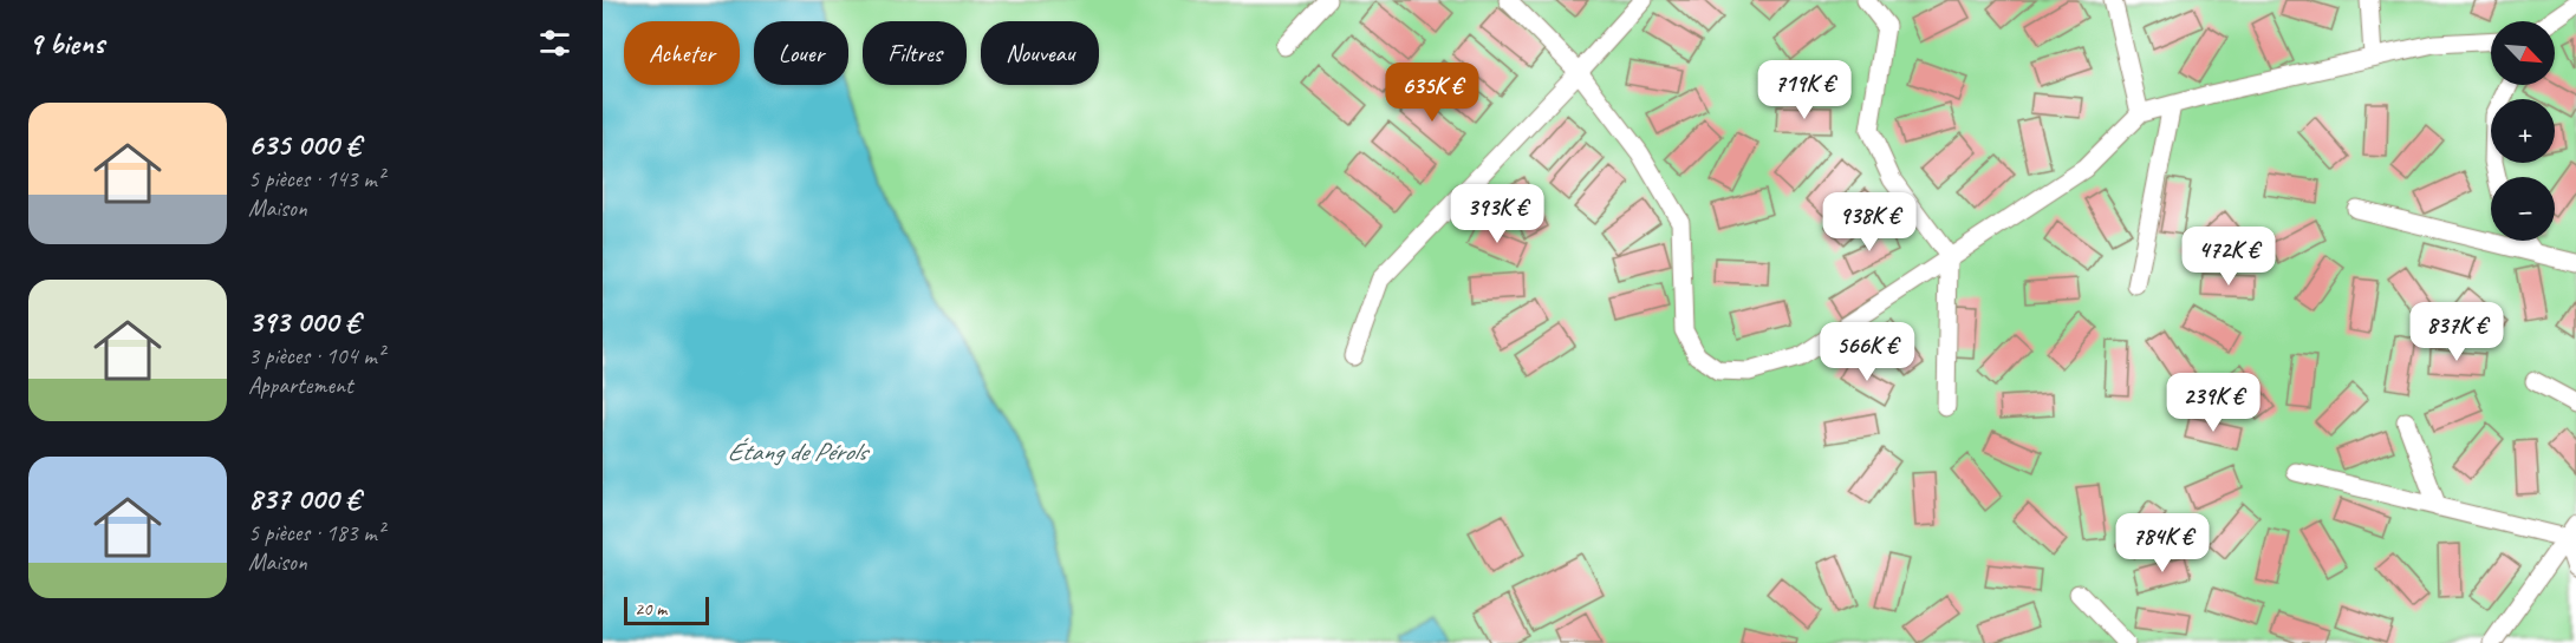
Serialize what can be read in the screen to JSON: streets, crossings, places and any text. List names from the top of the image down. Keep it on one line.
{"water":["Étang de Pérols"],"scale_bar":"20 m","north":"bottom right","page":{"heading":"9 biens","map_buttons":["+","−"],"chip":["Acheter","Louer","Filtres","Nouveau"],"price":["719K €","635K €","393K €","938K €","472K €","837K €","566K €","239K €","784K €"],"list":[{"name":"635 000 €","note":"5 pièces · 143 m² · Maison"},{"name":"393 000 €","note":"3 pièces · 104 m² · Appartement"},{"name":"837 000 €","note":"5 pièces · 183 m² · Maison"}],"scale":"20 m"}}
